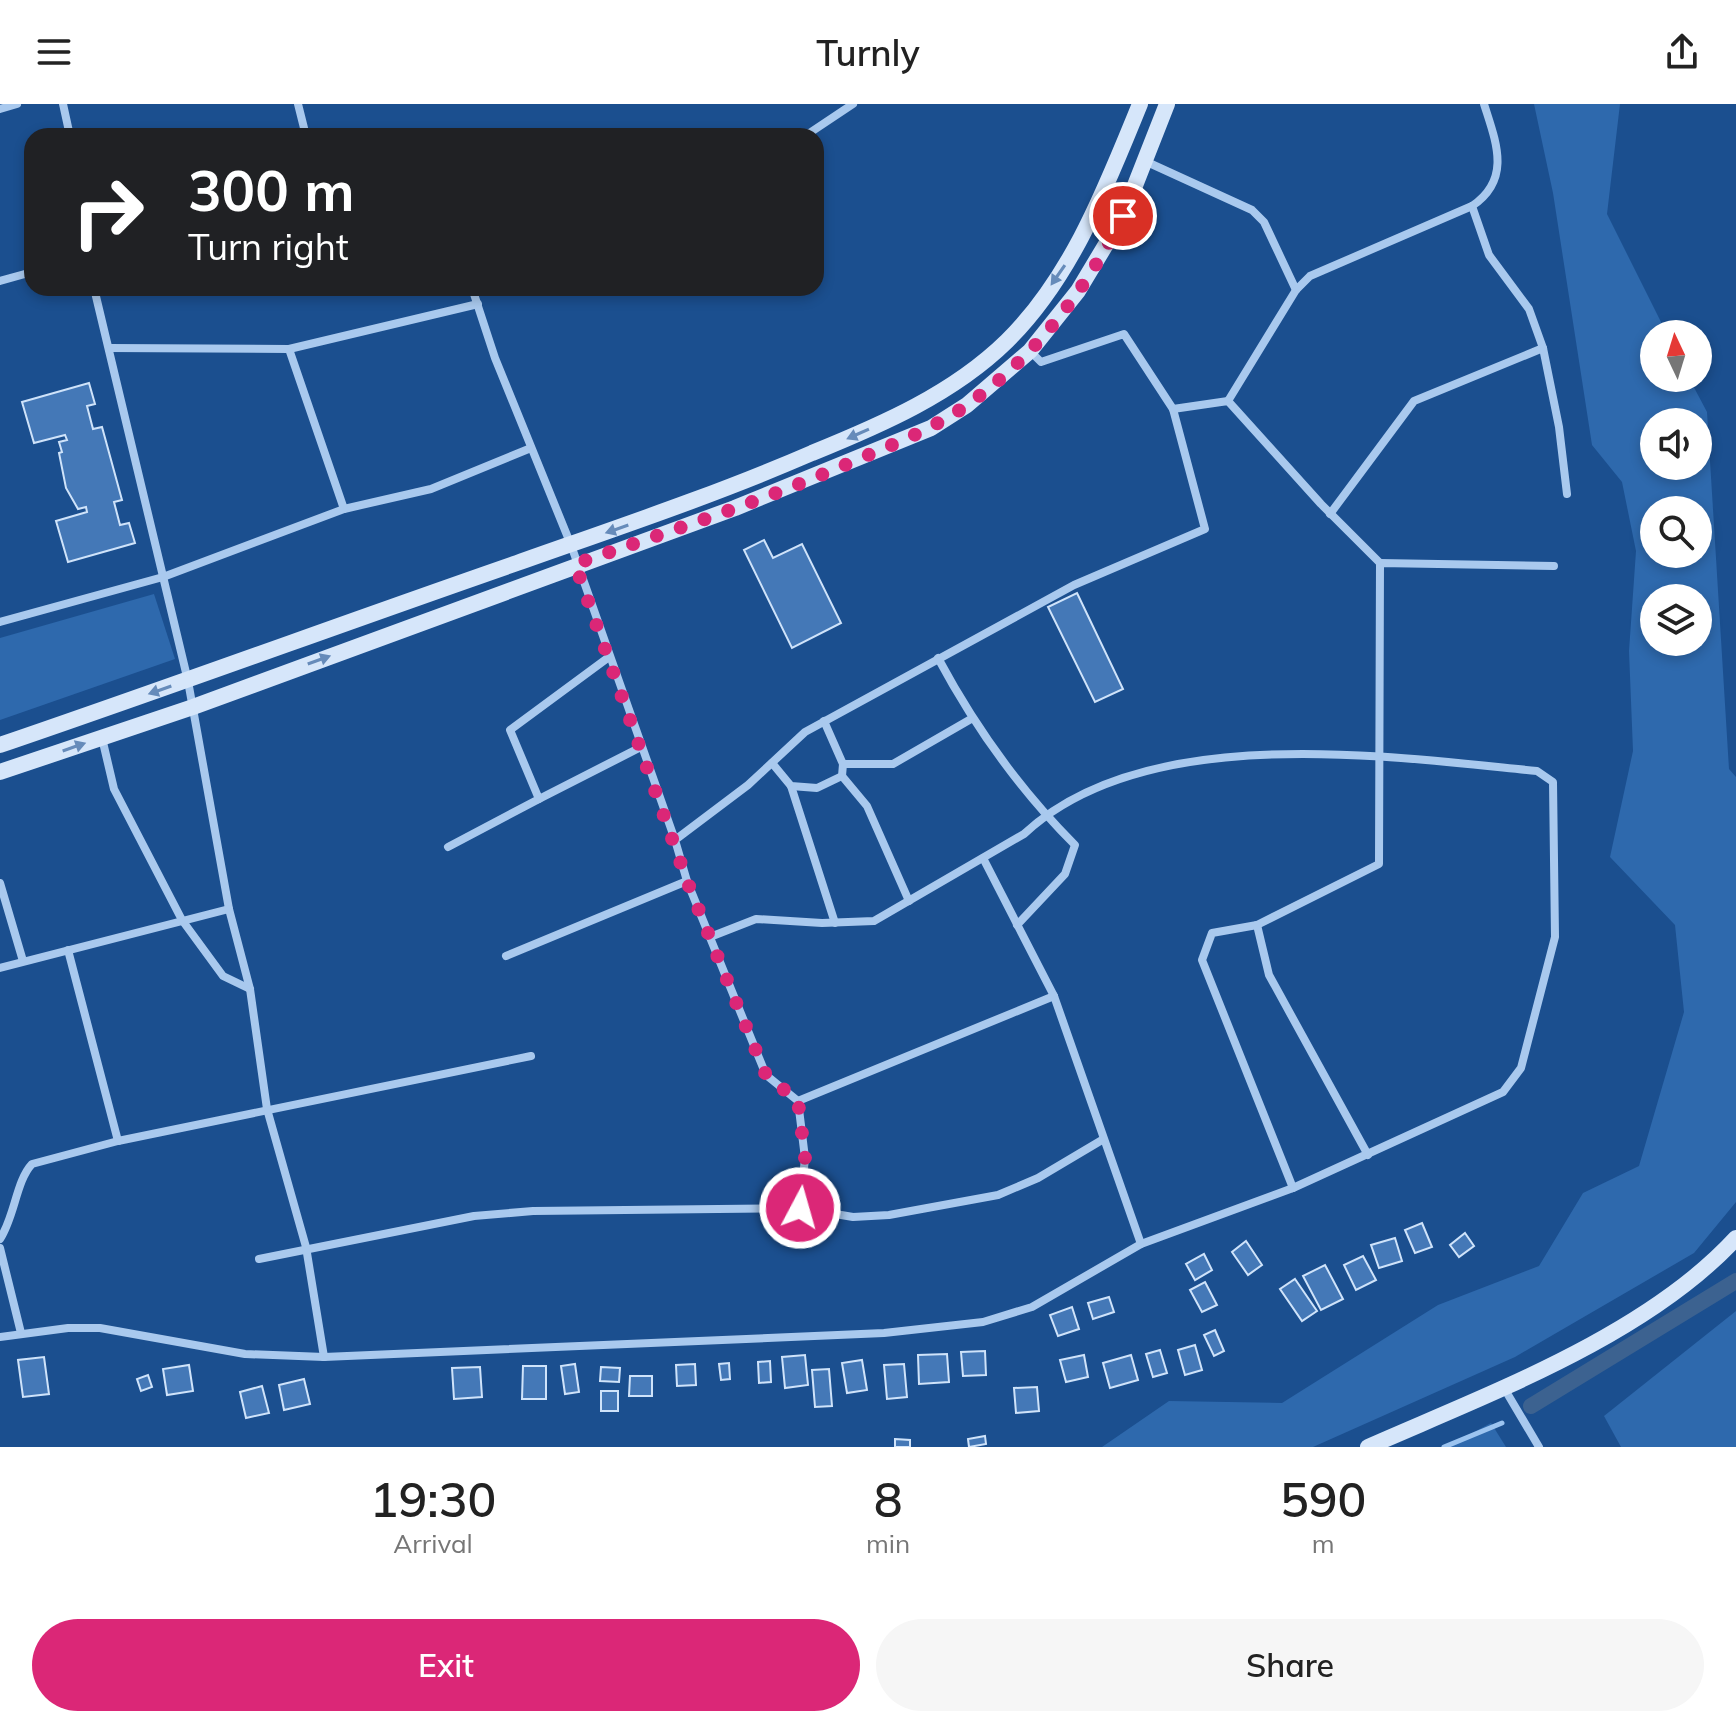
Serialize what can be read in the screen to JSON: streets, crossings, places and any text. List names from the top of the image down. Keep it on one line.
{"north":"top","page":{"header":"Turnly","turn":["300 m","Turn right"],"eta":["19:30","Arrival","8","min","590","m"],"buttons":["Exit","Share"]}}
